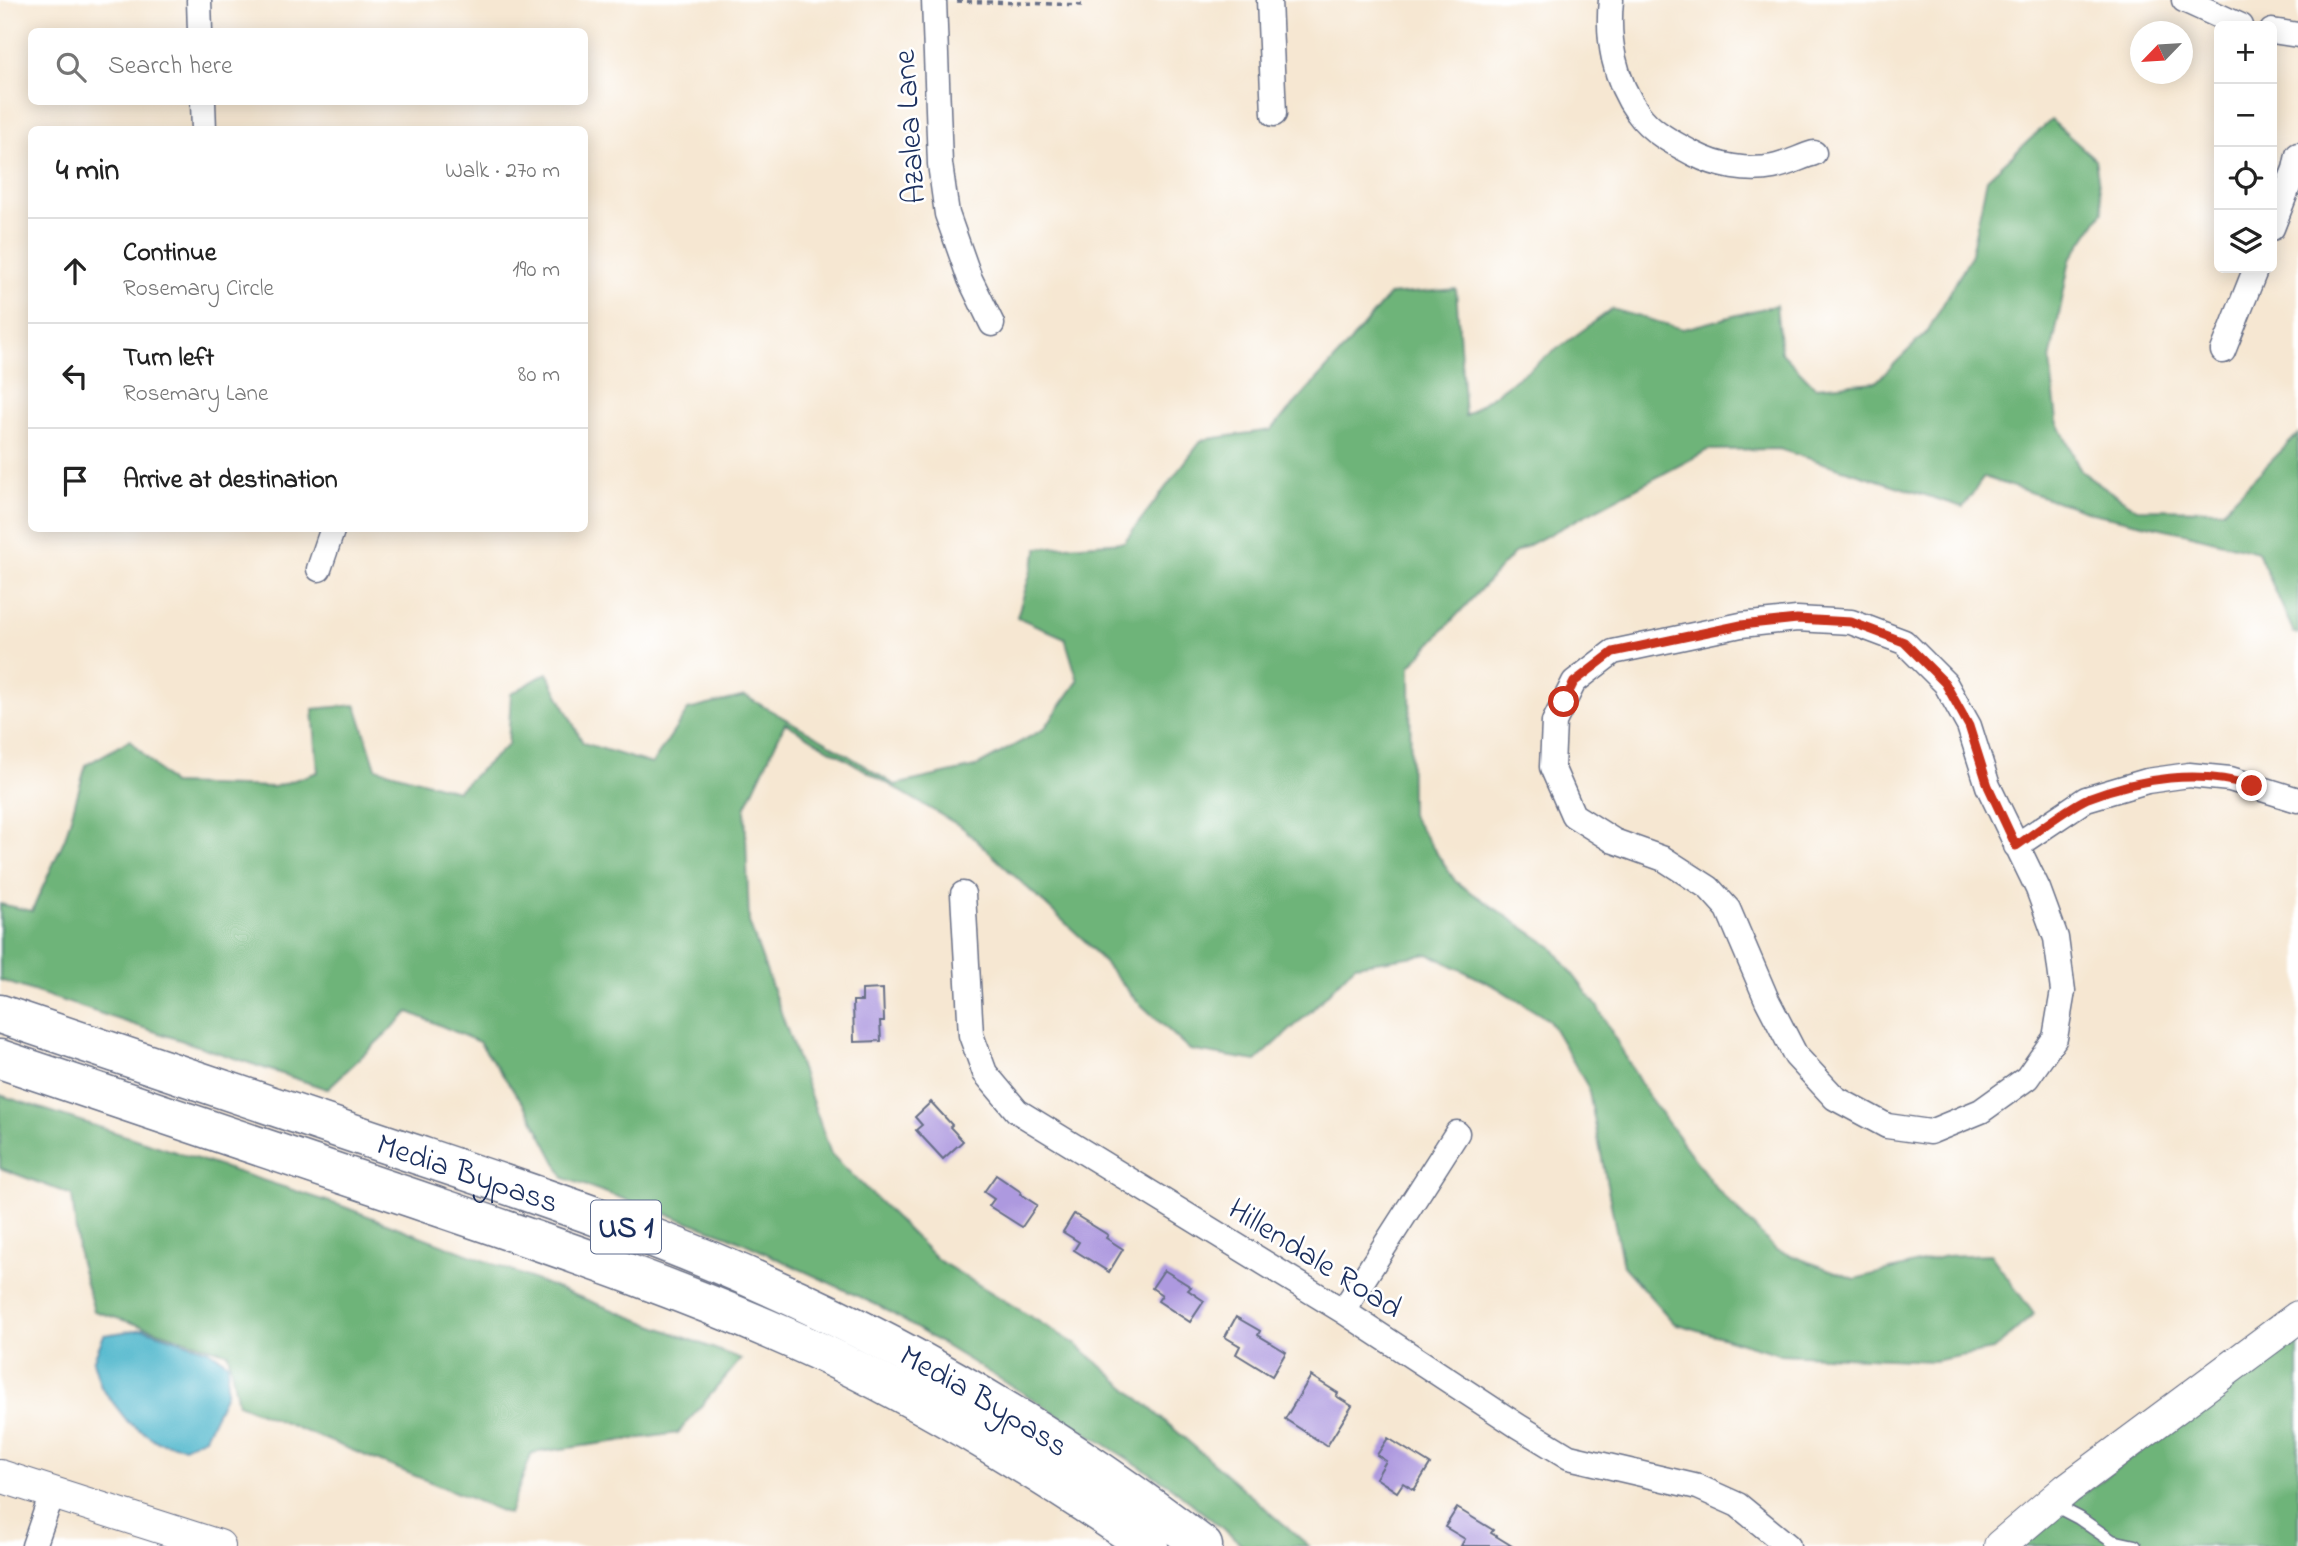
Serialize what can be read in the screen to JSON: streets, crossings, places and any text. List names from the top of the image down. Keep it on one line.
{"streets":{"highway":["Media Bypass","US 1"],"street":["Azalea Lane","Hillendale Road"]},"north":"bottom left","page":{"map_buttons":["+","−"],"search":"Search here","heading":["4 min","Walk · 270 m"],"list":[["Continue","Rosemary Circle","190 m"],["Turn left","Rosemary Lane","80 m"],"Arrive at destination"]}}
